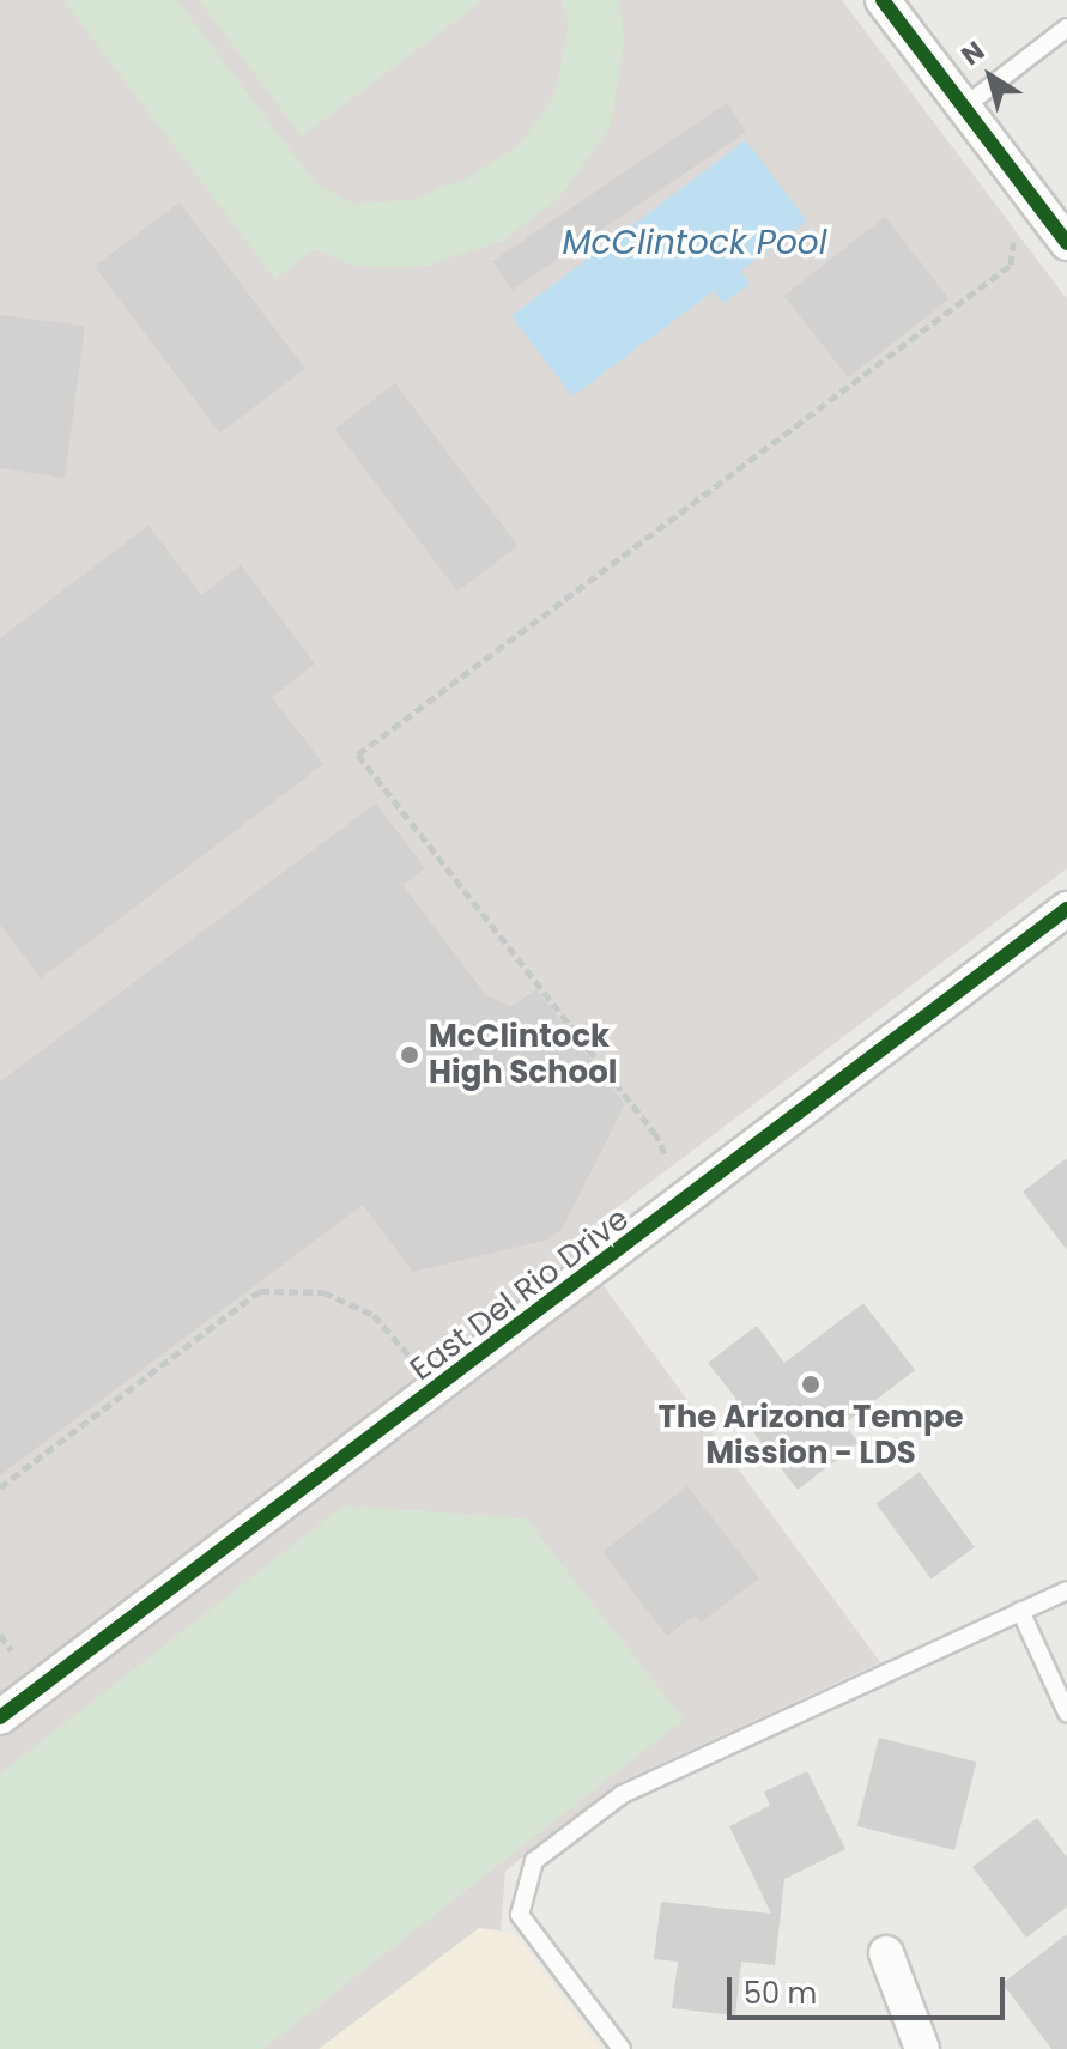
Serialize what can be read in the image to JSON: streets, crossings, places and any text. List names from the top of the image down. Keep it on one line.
{"streets":{"street":["East Del Rio Drive"]},"water":["McClintock Pool"],"places":["McClintock High School","The Arizona Tempe Mission - LDS"],"scale_bar":"50 m","north":"top left"}
